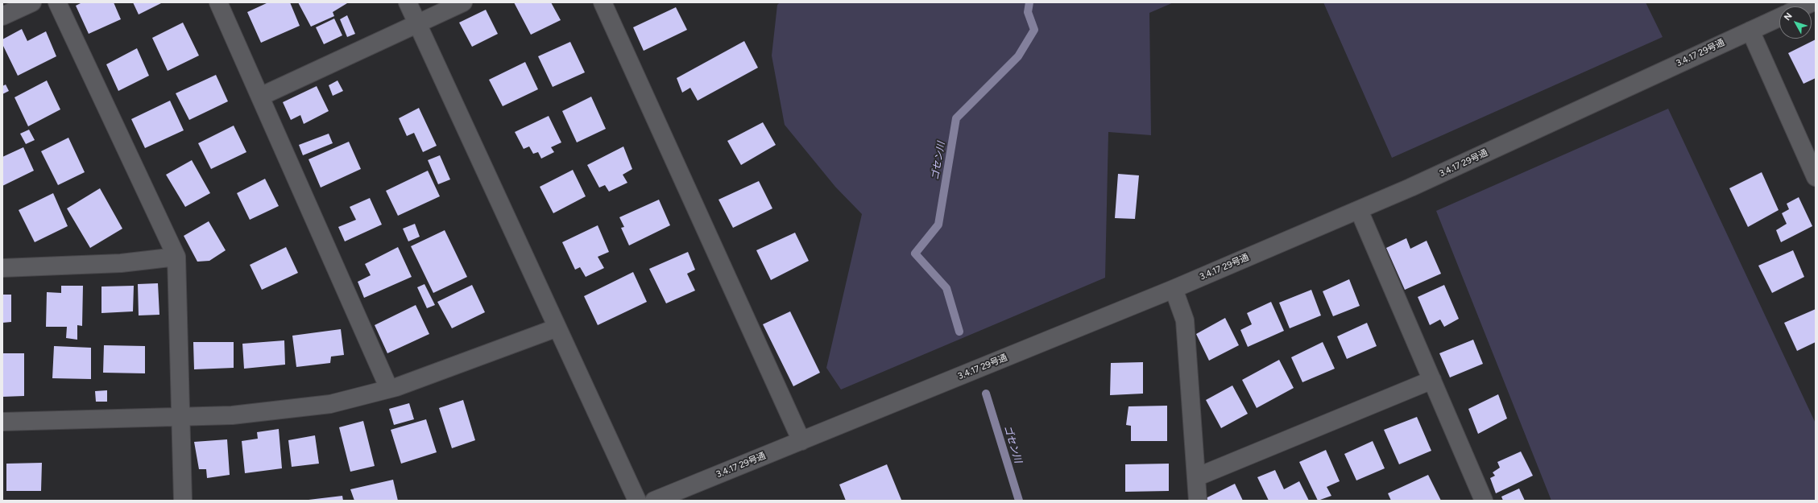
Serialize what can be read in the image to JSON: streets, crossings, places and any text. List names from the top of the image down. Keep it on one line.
{"streets":{"street":["3.4.17 29号通"]},"water":["ゴセン川"],"north":"top left"}
